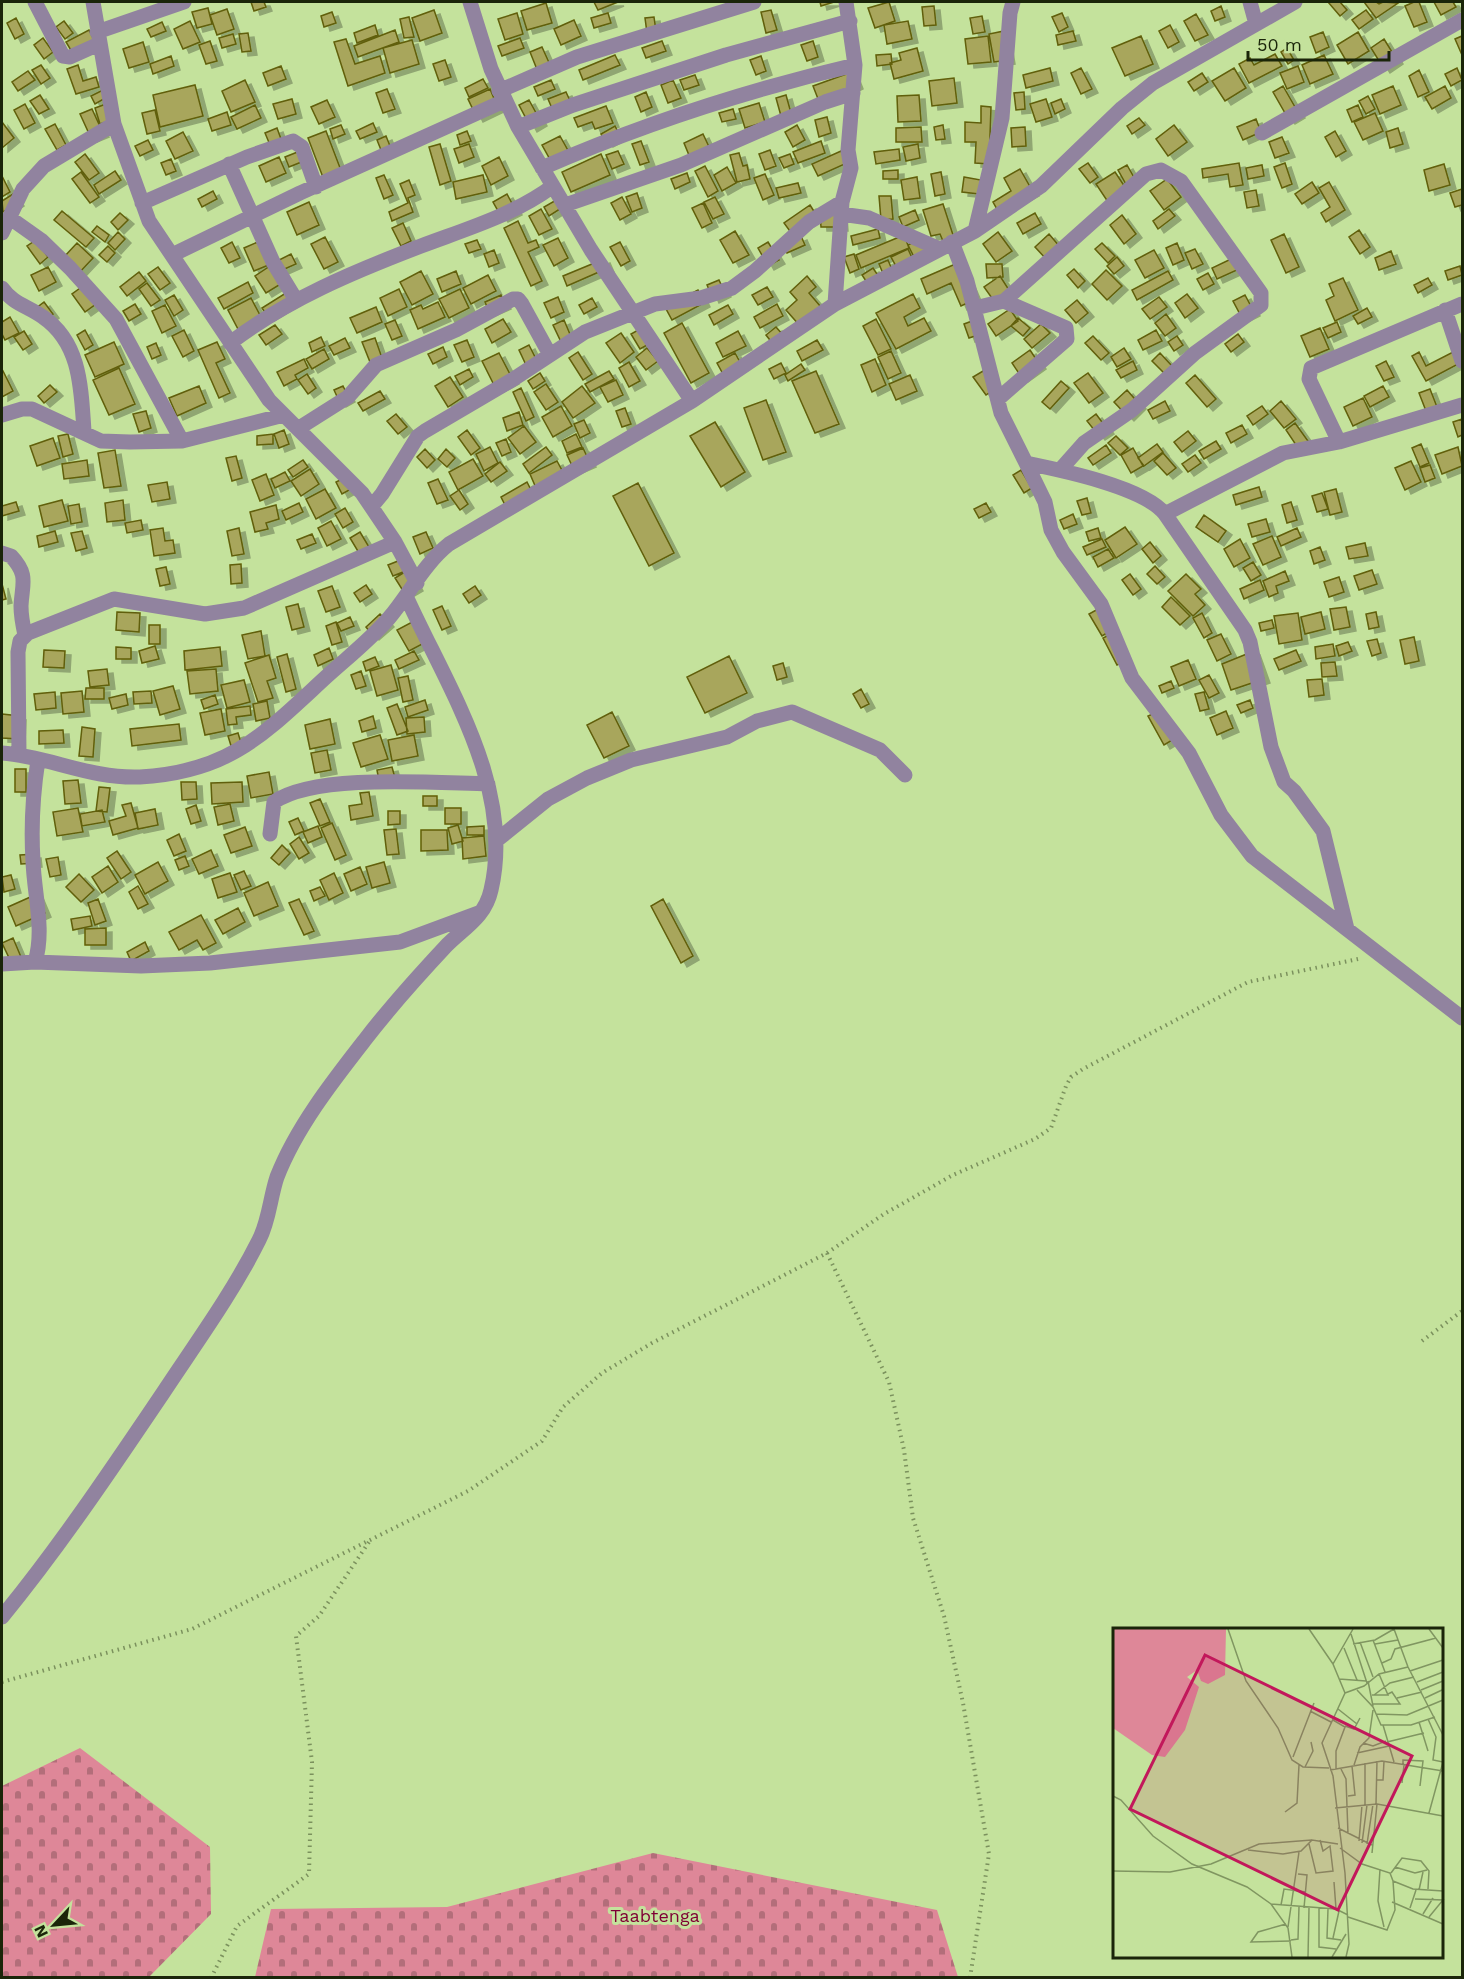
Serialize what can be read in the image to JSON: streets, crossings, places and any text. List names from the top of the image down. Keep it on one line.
{"parks":["Taabtenga"],"scale_bar":"50 m","north":"bottom left"}
